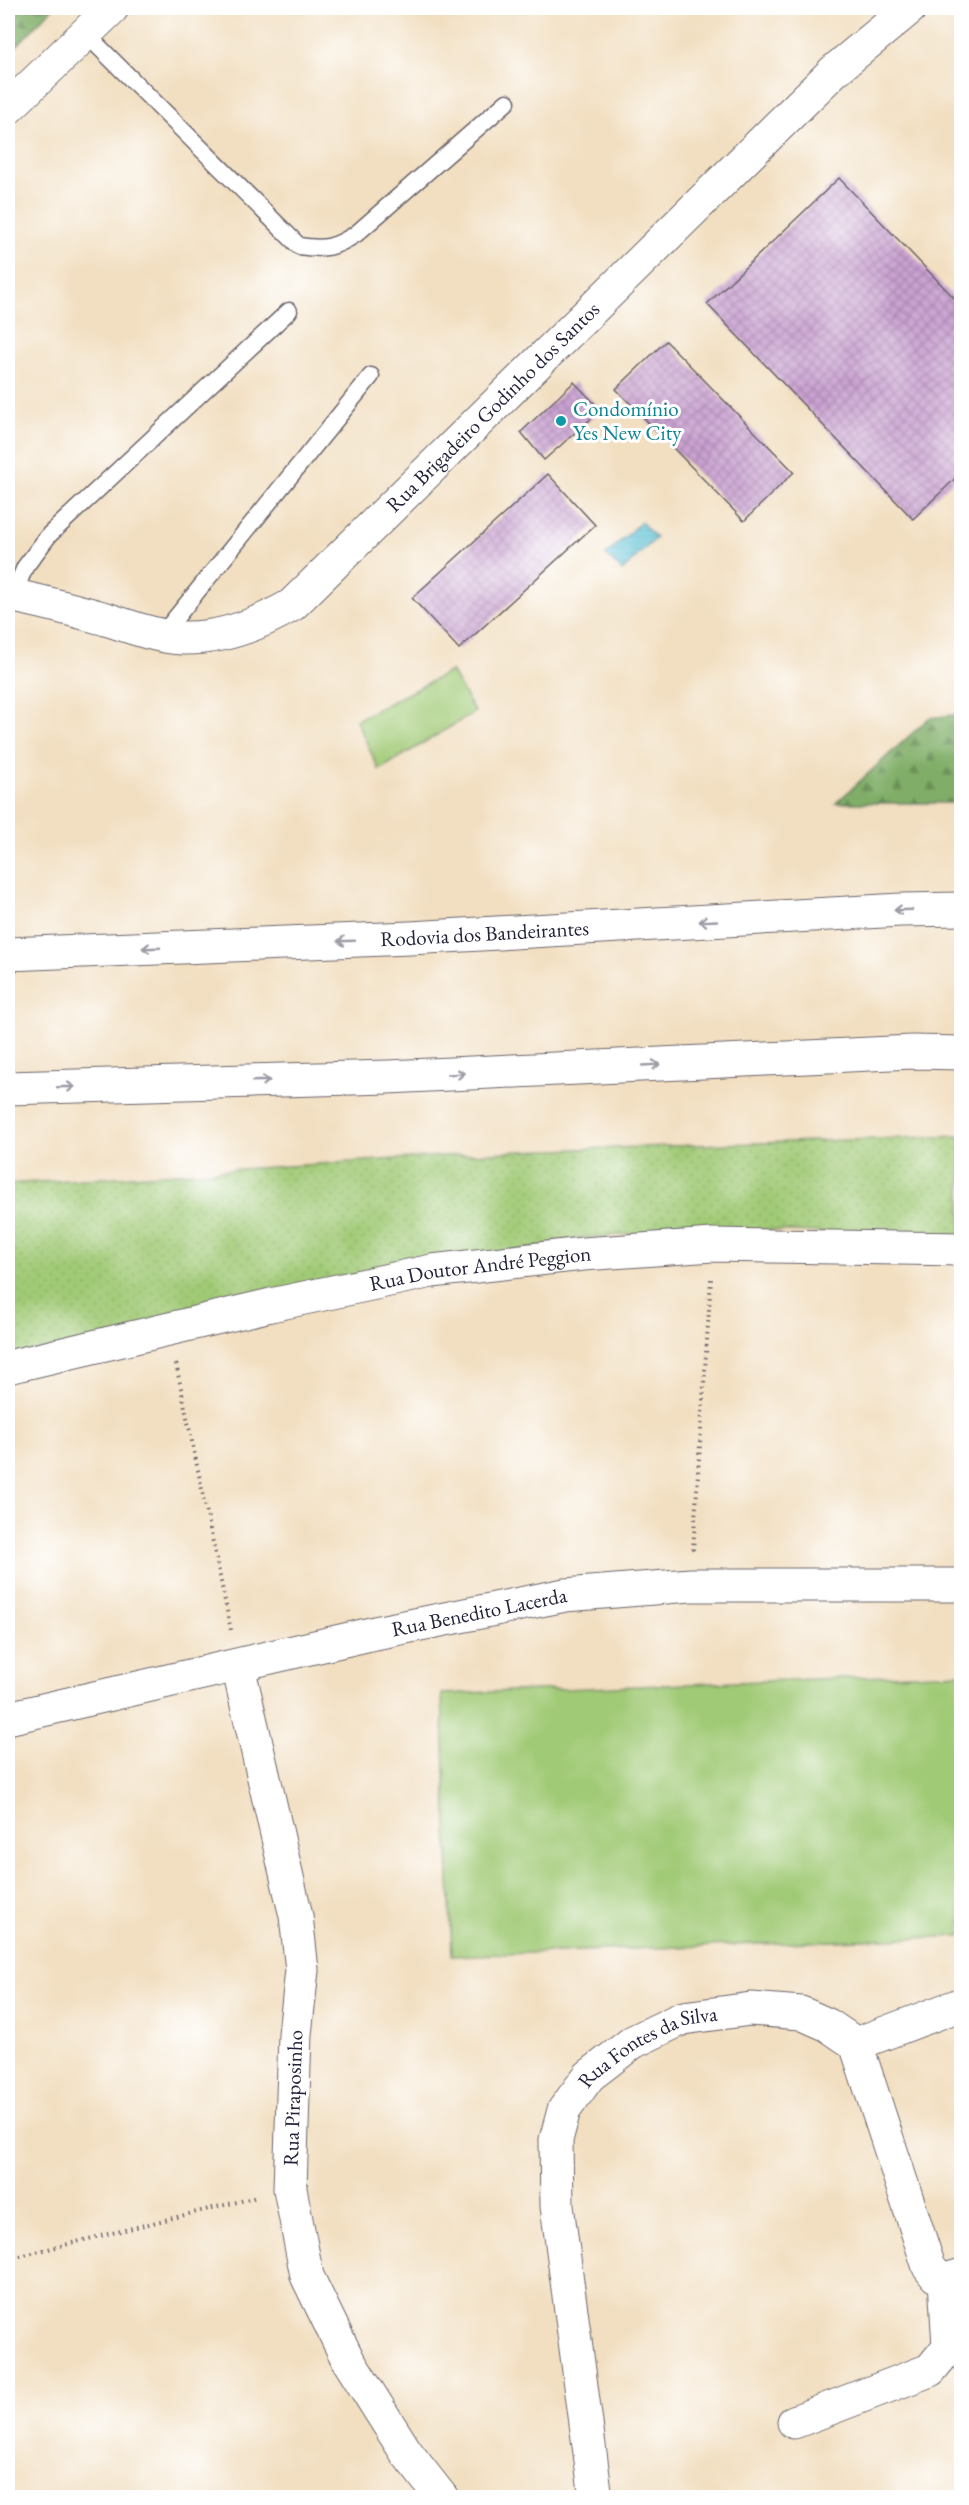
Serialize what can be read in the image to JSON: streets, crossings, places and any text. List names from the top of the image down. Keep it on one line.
{"streets":{"main road":["Rua Brigadeiro Godinho dos Santos","Rodovia dos Bandeirantes","Rua Doutor André Peggion","Rua Benedito Lacerda","Rua Fontes da Silva","Rua Piraposinho"]},"crossings":[["Rua Benedito Lacerda","Rua Piraposinho"]],"places":["Condomínio Yes New City"]}
